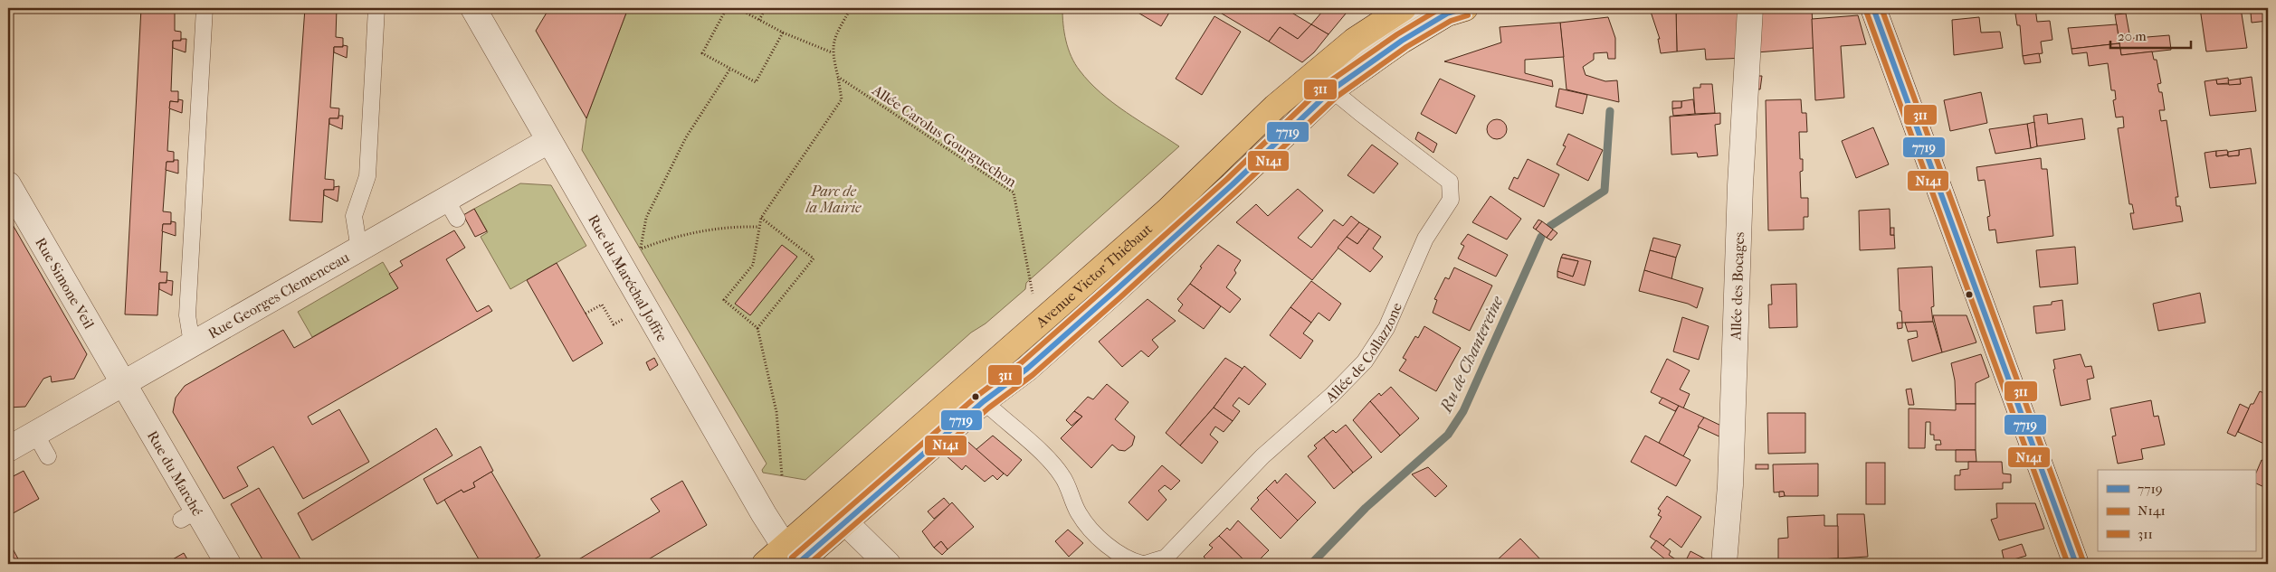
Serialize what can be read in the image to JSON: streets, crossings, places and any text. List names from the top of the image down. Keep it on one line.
{"streets":{"main road":["Avenue Victor Thiébaut"],"street":["Rue du Maréchal Joffre","Rue Simone Veil","Allée des Bocages","Rue Georges Clemenceau","Rue du Marché"],"lane":["Allée de Collazzone"],"path":["Allée Carolus Gourguechon"]},"crossings":[["Avenue Victor Thiébaut","Rue du Maréchal Joffre"],["Avenue Victor Thiébaut","Allée de Collazzone"],["Rue du Maréchal Joffre","Rue Georges Clemenceau"],["Rue Simone Veil","Rue Georges Clemenceau"],["Rue Simone Veil","Rue du Marché"],["Rue Georges Clemenceau","Rue du Marché"]],"water":["Ru de Chantereine"],"parks":["Parc de la Mairie"],"lines":["transit line 7719","transit line 311","transit line N141"],"legend":["7719","N141","311"],"scale_bar":"20 m"}
